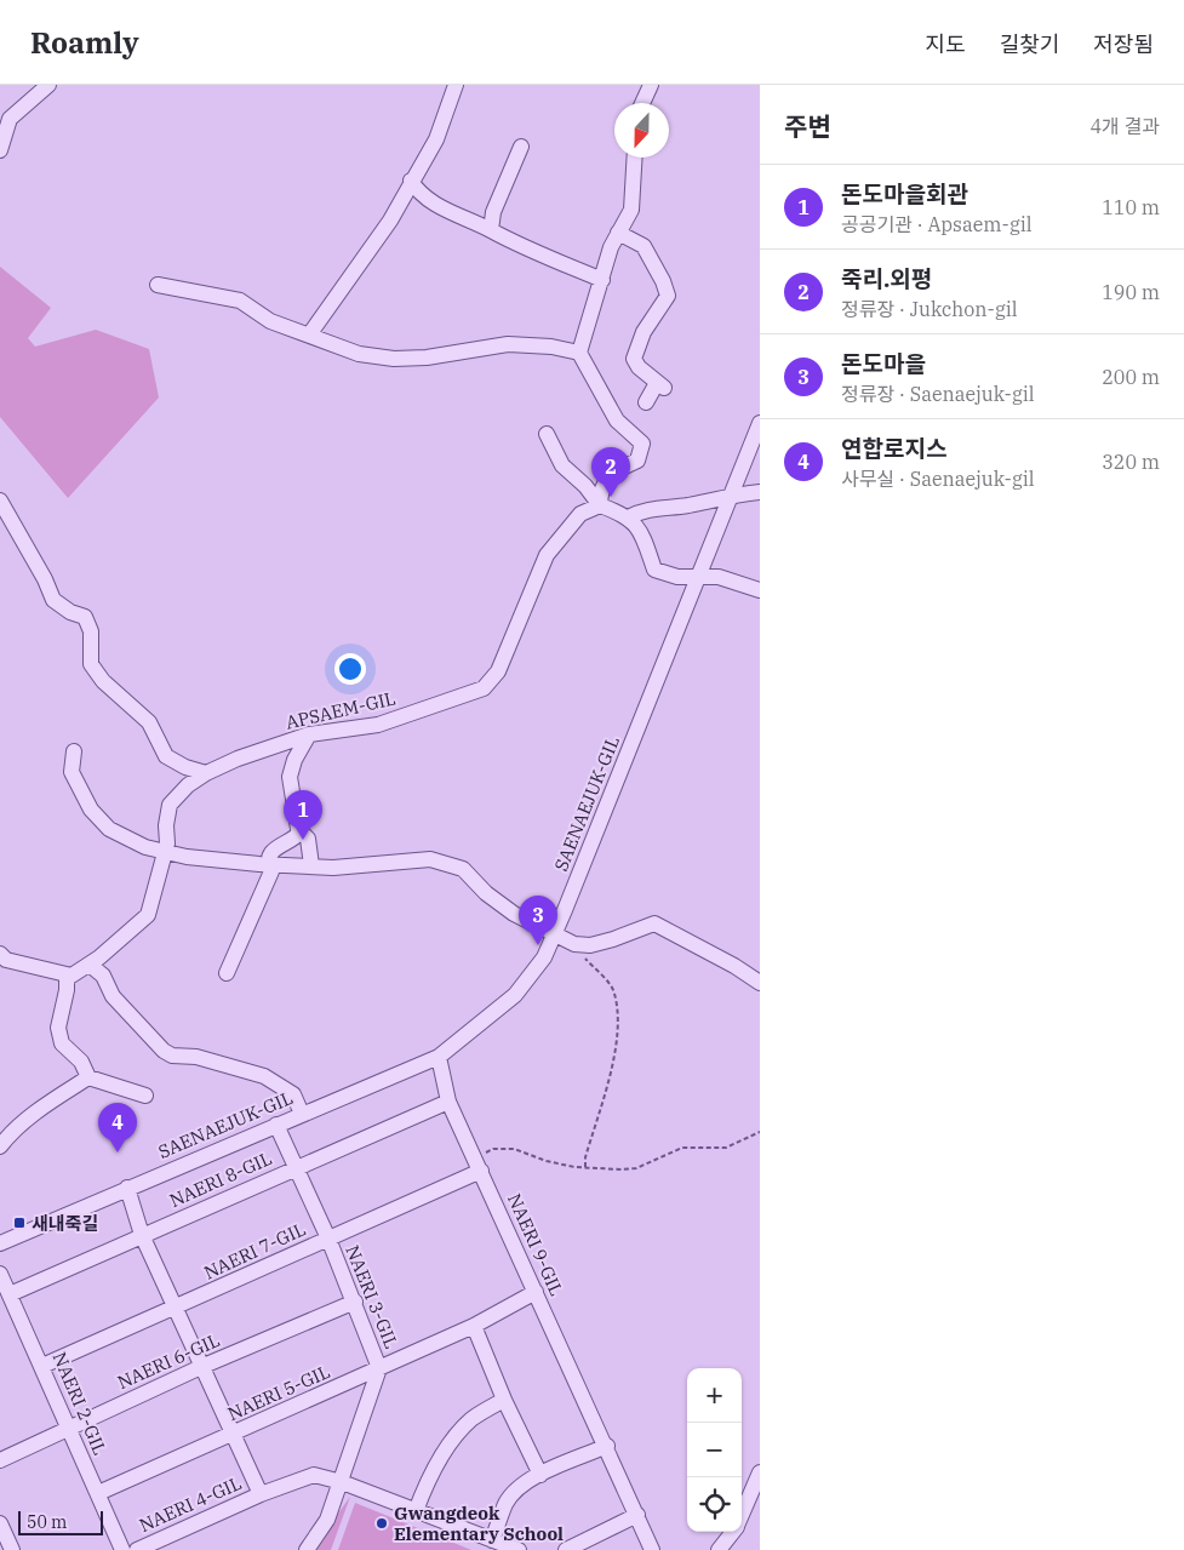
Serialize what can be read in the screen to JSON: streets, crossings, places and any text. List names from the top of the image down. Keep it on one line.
{"streets":{"street":["APSAEM-GIL","SAENAEJUK-GIL","NAERI 8-GIL","NAERI 9-GIL","NAERI 7-GIL","NAERI 3-GIL","NAERI 6-GIL","NAERI 5-GIL","NAERI 2-GIL","NAERI 4-GIL"]},"crossings":[["SAENAEJUK-GIL","NAERI 9-GIL"],["SAENAEJUK-GIL","NAERI 3-GIL"],["SAENAEJUK-GIL","NAERI 4-GIL"],["NAERI 8-GIL","NAERI 9-GIL"],["NAERI 8-GIL","NAERI 3-GIL"],["NAERI 8-GIL","NAERI 2-GIL"],["NAERI 8-GIL","NAERI 4-GIL"],["NAERI 9-GIL","NAERI 7-GIL"],["NAERI 9-GIL","NAERI 5-GIL"],["NAERI 7-GIL","NAERI 3-GIL"],["NAERI 7-GIL","NAERI 2-GIL"],["NAERI 7-GIL","NAERI 4-GIL"],["NAERI 3-GIL","NAERI 6-GIL"],["NAERI 3-GIL","NAERI 5-GIL"],["NAERI 3-GIL","NAERI 4-GIL"],["NAERI 6-GIL","NAERI 2-GIL"],["NAERI 6-GIL","NAERI 4-GIL"],["NAERI 5-GIL","NAERI 2-GIL"],["NAERI 5-GIL","NAERI 4-GIL"]],"places":{"transit":["새내죽길"],"other":["Gwangdeok Elementary School"]},"scale_bar":"50 m","north":"bottom","page":{"header":"Roamly","nav":["지도","길찾기","저장됨"],"heading":["주변","4개 결과"],"list":[{"mark":"1","name":"돈도마을회관","note":"공공기관 · Apsaem-gil","value":"110 m"},{"mark":"2","name":"죽리.외평","note":"정류장 · Jukchon-gil","value":"190 m"},{"mark":"3","name":"돈도마을","note":"정류장 · Saenaejuk-gil","value":"200 m"},{"mark":"4","name":"연합로지스","note":"사무실 · Saenaejuk-gil","value":"320 m"}],"pins":["2","1","3","4"],"map_buttons":["+","−"],"scale":"50 m"}}
